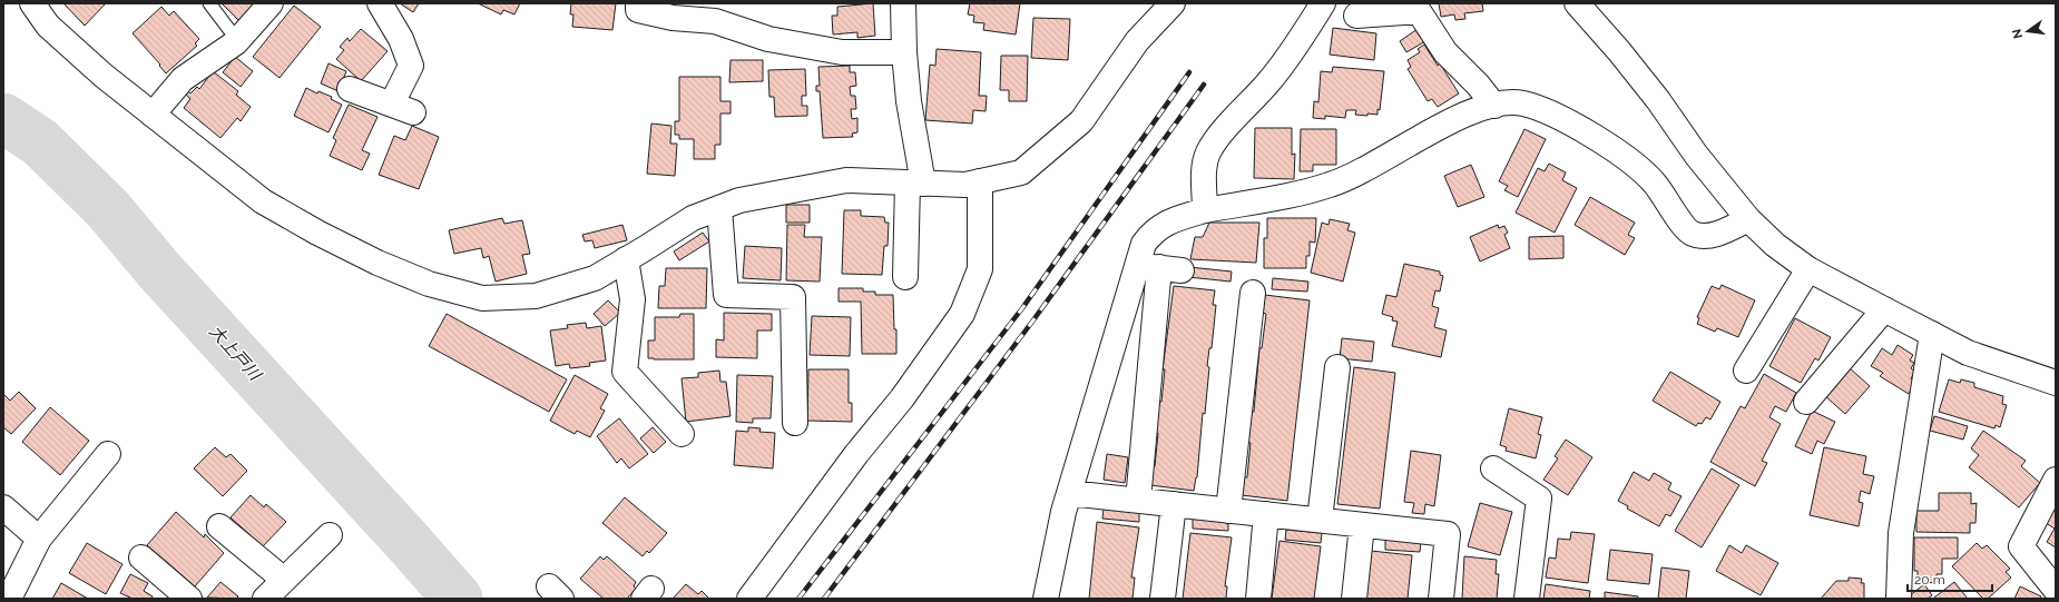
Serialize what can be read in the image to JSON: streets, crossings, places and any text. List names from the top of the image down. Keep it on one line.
{"water":["大上戸川"],"scale_bar":"20 m","north":"left"}
